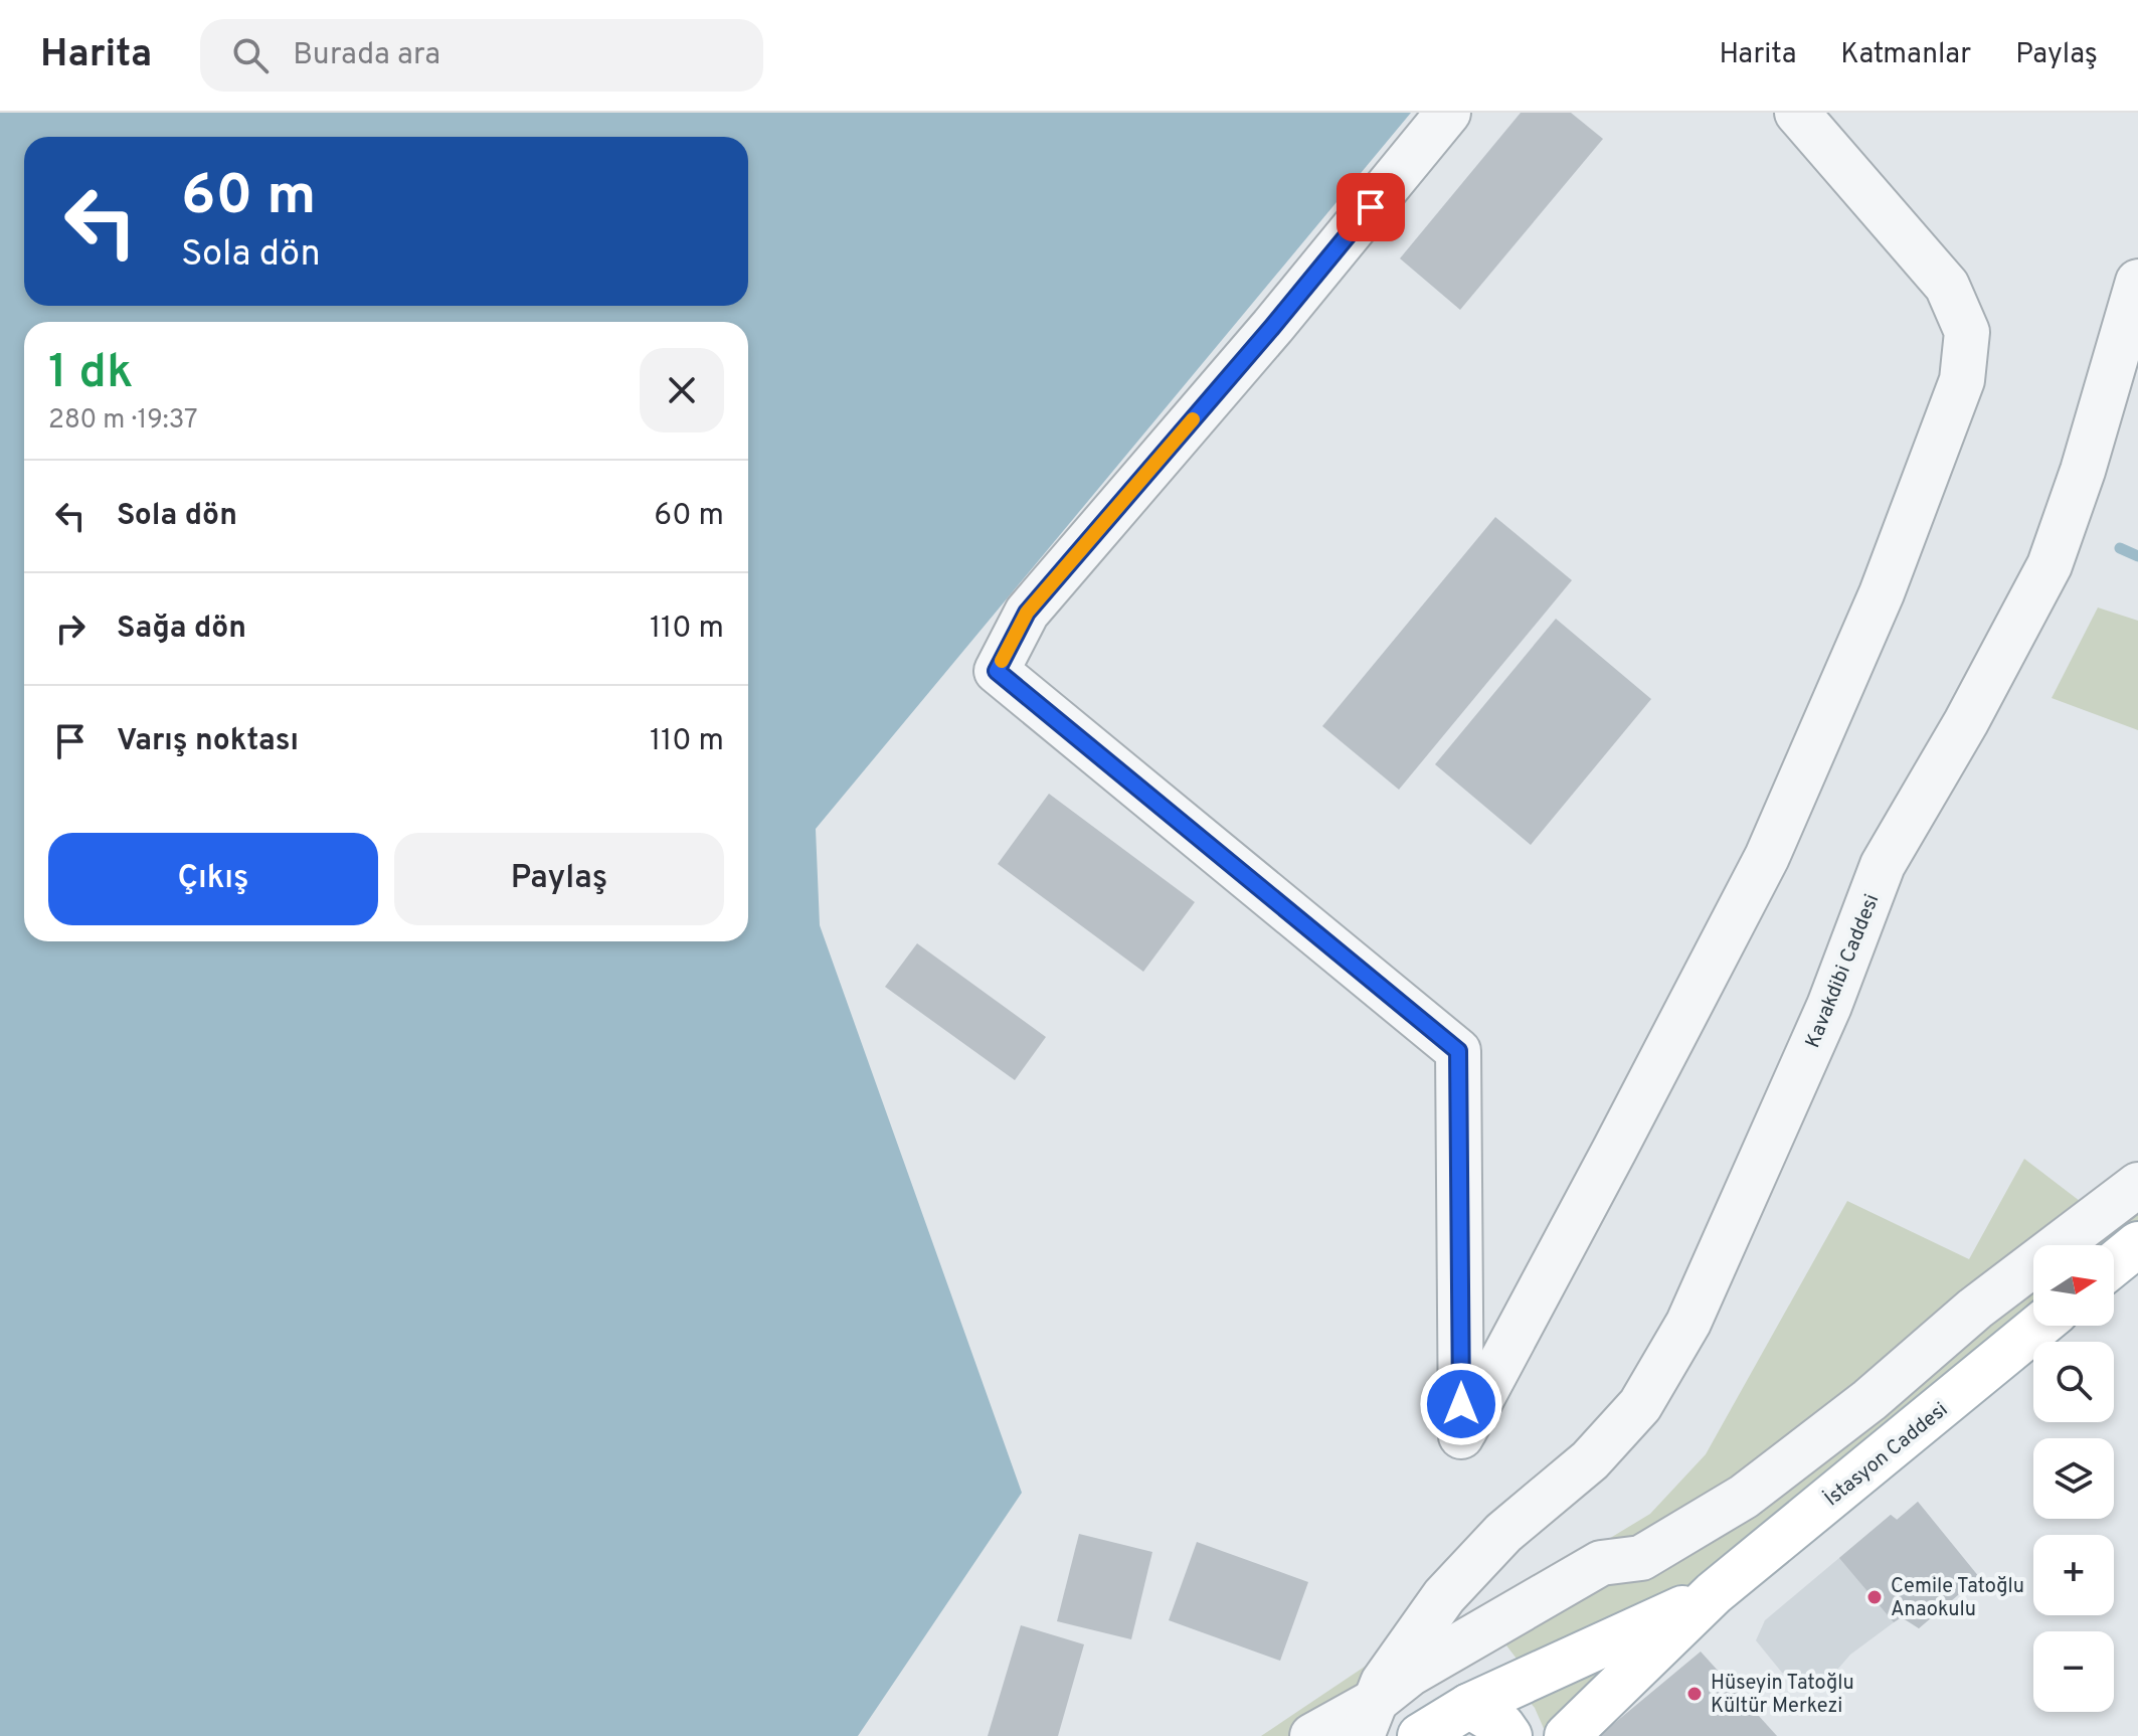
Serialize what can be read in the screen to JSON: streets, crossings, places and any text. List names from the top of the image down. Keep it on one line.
{"streets":{"main road":["İstasyon Caddesi"],"street":["Kavakdibi Caddesi"]},"places":["Cemile Tatoğlu Anaokulu","Hüseyin Tatoğlu Kültür Merkezi"],"north":"right","page":{"header":"Harita","search":"Burada ara","nav":["Harita","Katmanlar","Paylaş"],"turn":["60 m","Sola dön"],"heading":["1 dk","280 m · 19:37"],"list":[{"name":"Sola dön","value":"60 m"},{"name":"Sağa dön","value":"110 m"},{"name":"Varış noktası","value":"110 m"}],"buttons":["Çıkış","Paylaş"],"map_buttons":["+","−"]}}
